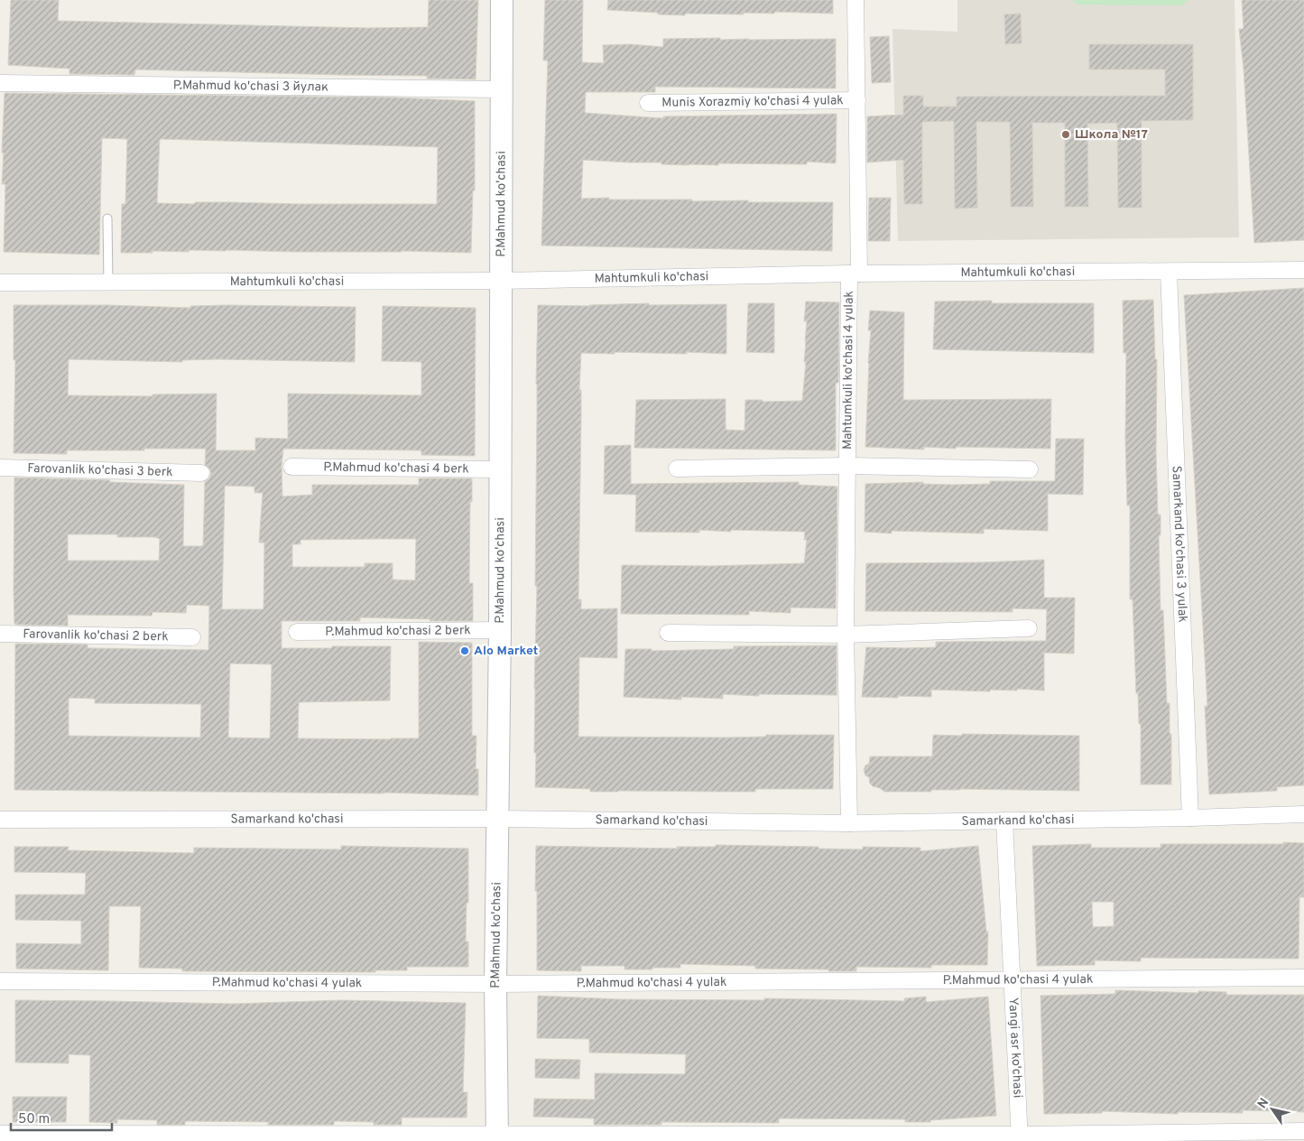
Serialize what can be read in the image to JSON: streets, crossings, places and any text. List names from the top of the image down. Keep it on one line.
{"streets":{"street":["P.Mahmud ko'chasi 3 йулак","Munis Xorazmiy ko'chasi 4 yulak","P.Mahmud ko'chasi","Mahtumkuli ko'chasi","Mahtumkuli ko'chasi 4 yulak","P.Mahmud ko'chasi 4 berk","Farovanlik ko'chasi 3 berk","Samarkand ko'chasi 3 yulak","P.Mahmud ko'chasi 2 berk","Farovanlik ko'chasi 2 berk","Samarkand ko'chasi","P.Mahmud ko'chasi 4 yulak","Yangi asr ko'chasi"]},"crossings":[["P.Mahmud ko'chasi 3 йулак","P.Mahmud ko'chasi"],["Munis Xorazmiy ko'chasi 4 yulak","Mahtumkuli ko'chasi"],["Munis Xorazmiy ko'chasi 4 yulak","Mahtumkuli ko'chasi 4 yulak"],["P.Mahmud ko'chasi","Mahtumkuli ko'chasi"],["P.Mahmud ko'chasi","P.Mahmud ko'chasi 4 berk"],["P.Mahmud ko'chasi","P.Mahmud ko'chasi 2 berk"],["P.Mahmud ko'chasi","Samarkand ko'chasi"],["P.Mahmud ko'chasi","P.Mahmud ko'chasi 4 yulak"],["Mahtumkuli ko'chasi","Mahtumkuli ko'chasi 4 yulak"],["Mahtumkuli ko'chasi","Samarkand ko'chasi 3 yulak"],["Mahtumkuli ko'chasi 4 yulak","Samarkand ko'chasi"],["Samarkand ko'chasi 3 yulak","Samarkand ko'chasi"],["Samarkand ko'chasi","Yangi asr ko'chasi"],["P.Mahmud ko'chasi 4 yulak","Yangi asr ko'chasi"]],"places":["Школа №17","Alo Market"],"scale_bar":"50 m","north":"top left"}
